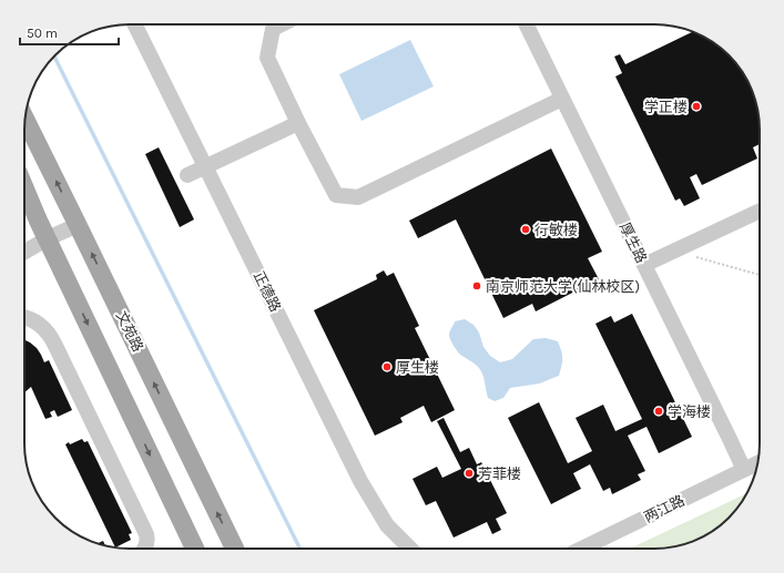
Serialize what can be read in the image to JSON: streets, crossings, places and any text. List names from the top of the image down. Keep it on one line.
{"streets":{"main road":["文苑路"],"street":["厚生路","正德路","两江路"]},"crossings":[["厚生路","两江路"]],"places":["学正楼","行敏楼","南京师范大学(仙林校区)","厚生楼","学海楼","芳菲楼"],"scale_bar":"50 m"}
